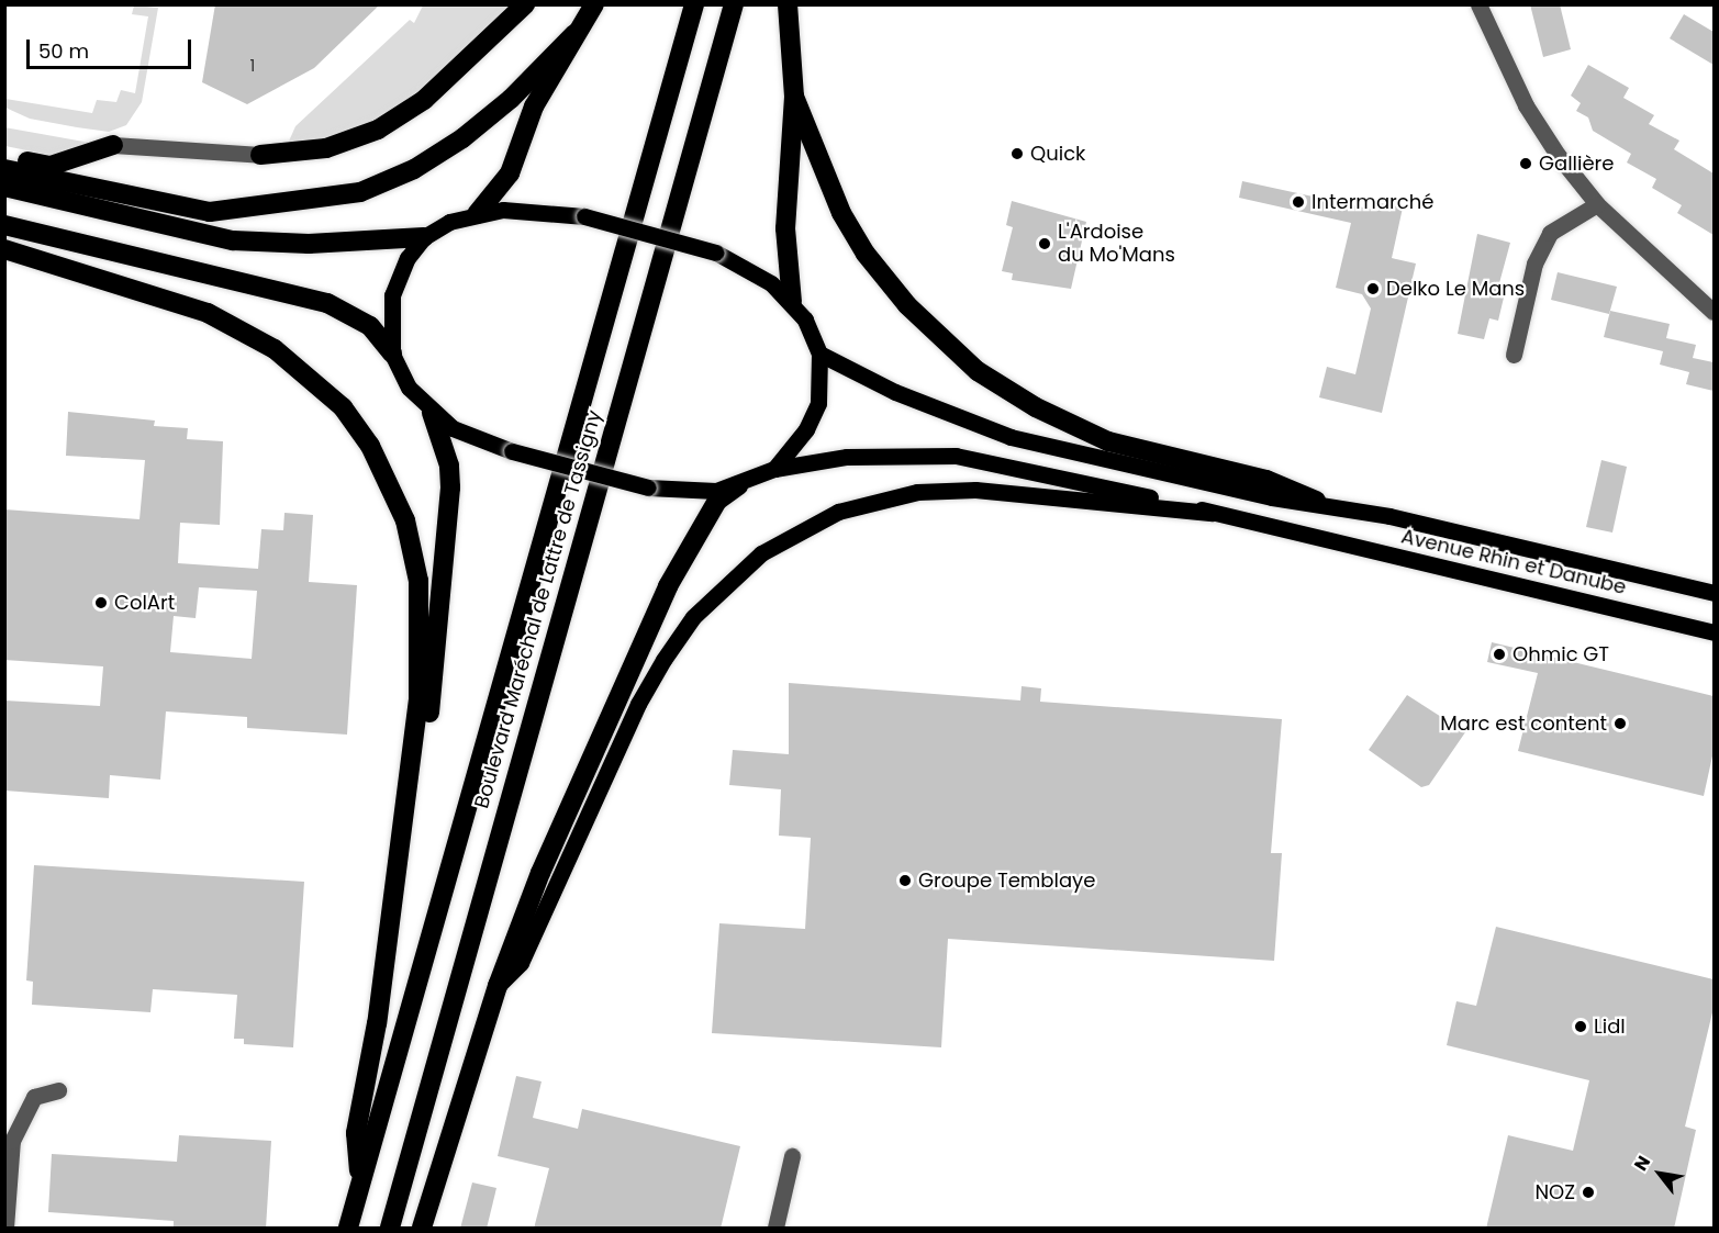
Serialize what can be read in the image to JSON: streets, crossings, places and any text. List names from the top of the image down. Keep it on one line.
{"streets":{"highway":["Boulevard Maréchal de Lattre de Tassigny"],"main road":["Avenue Rhin et Danube"]},"places":["Quick","Gallière","Intermarché","L'Ardoise du Mo'Mans","Delko Le Mans","ColArt","Ohmic GT","Marc est content","Groupe Temblaye","Lidl","NOZ"],"house_numbers":["1"],"scale_bar":"50 m","north":"top left"}
